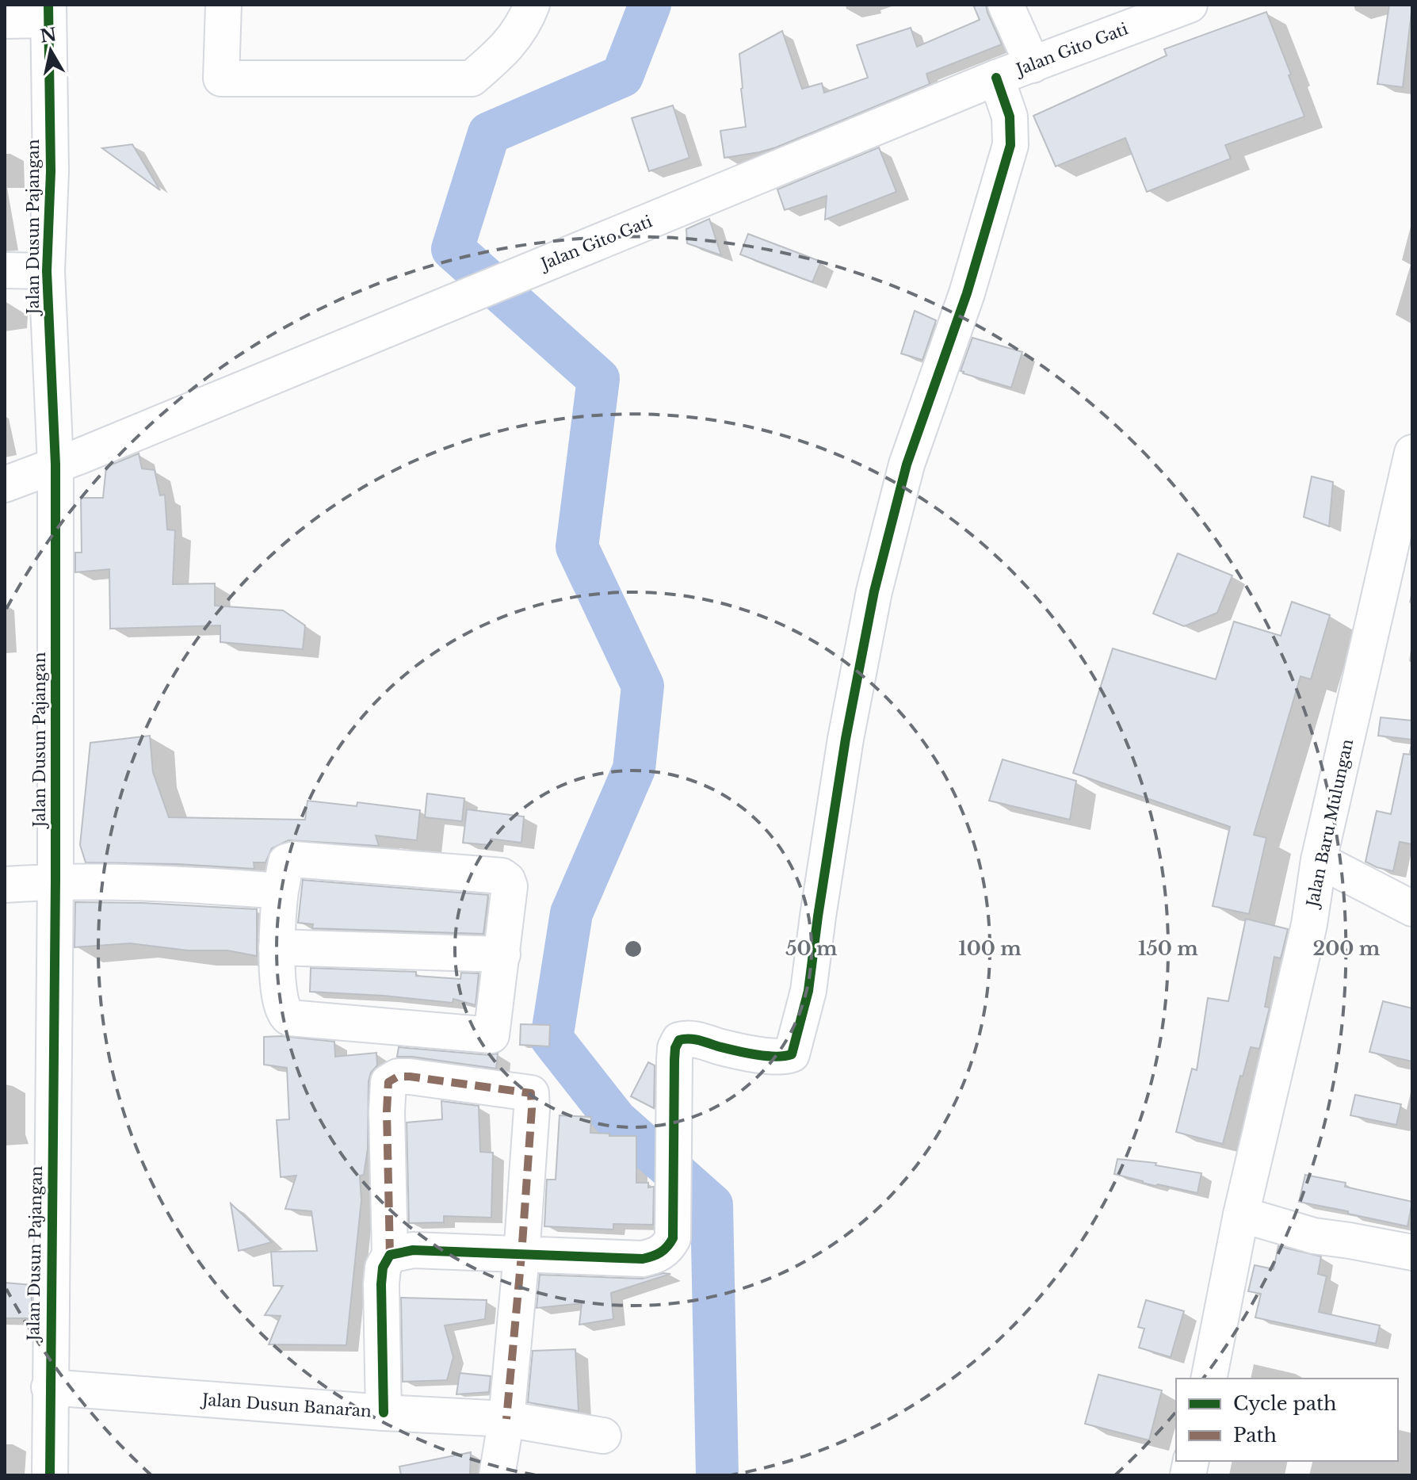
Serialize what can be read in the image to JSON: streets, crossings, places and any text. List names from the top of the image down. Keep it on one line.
{"streets":{"street":["Jalan Gito Gati","Jalan Dusun Pajangan","Jalan Baru Mulungan","Jalan Dusun Banaran"]},"crossings":[["Jalan Gito Gati","Jalan Dusun Pajangan"],["Jalan Dusun Pajangan","Jalan Dusun Banaran"]],"legend":["Cycle path","Path"],"north":"top","rings":["50 m","100 m","150 m","200 m"]}
